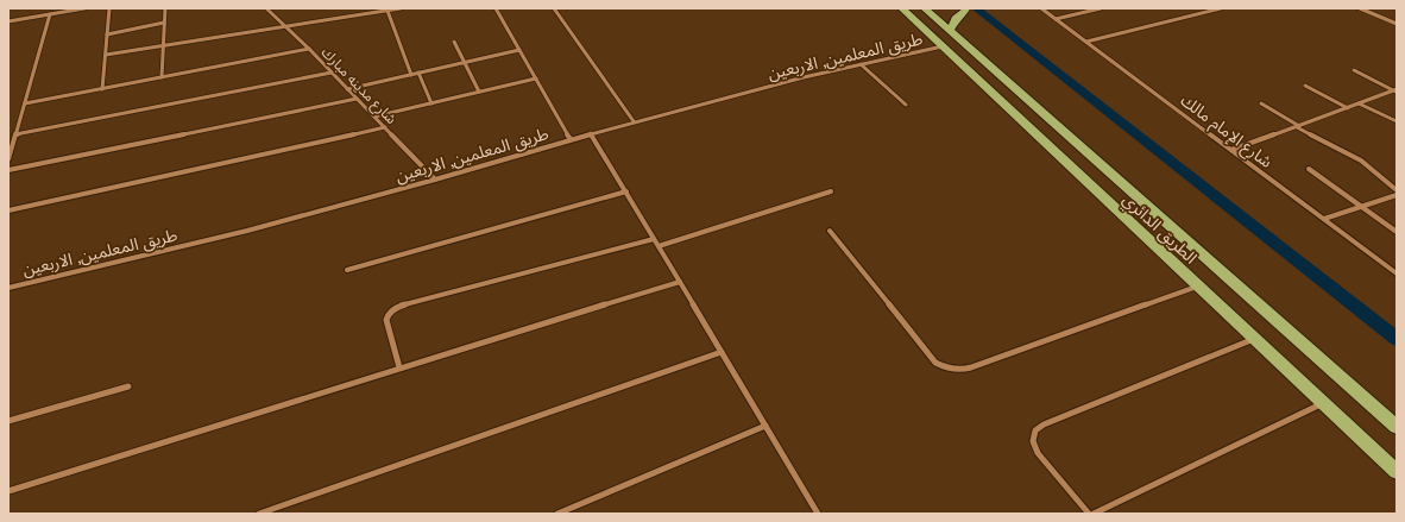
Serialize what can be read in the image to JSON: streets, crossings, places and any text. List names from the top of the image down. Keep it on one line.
{"streets":{"highway":["الطريق الدائري"],"street":["طريق المعلمين, الاربعين","شارع مدينه مبارك","شارع الإمام مالك"]},"crossings":[["طريق المعلمين, الاربعين","شارع مدينه مبارك"],["طريق المعلمين, الاربعين","الطريق الدائري"]]}
